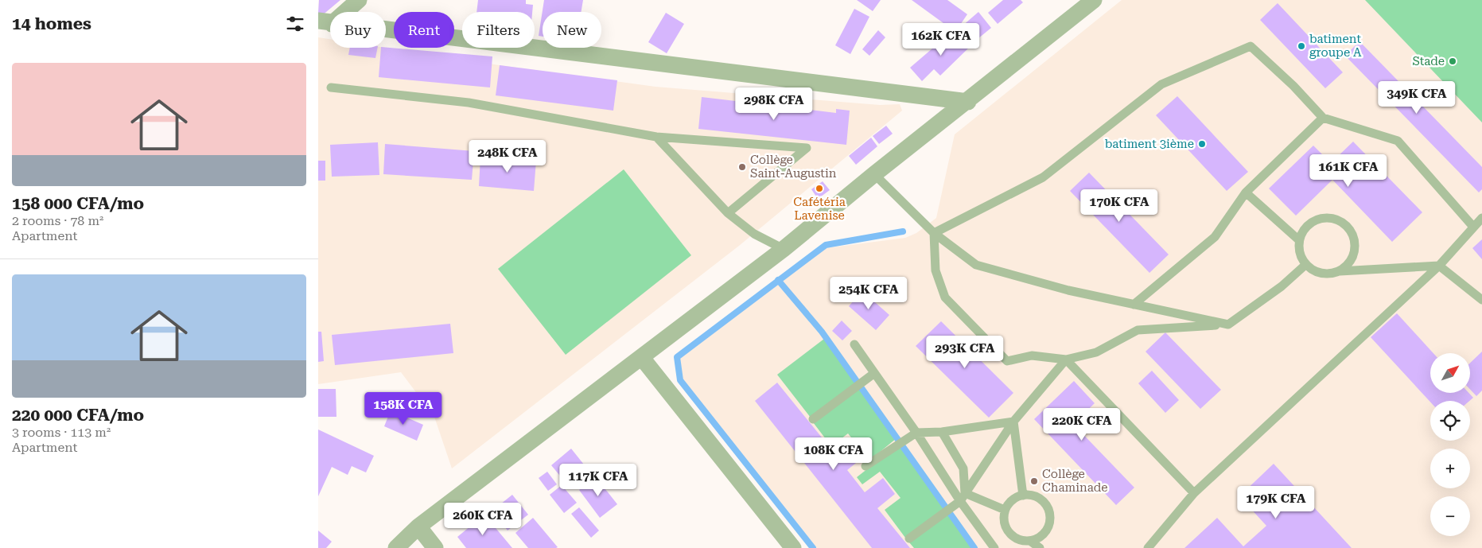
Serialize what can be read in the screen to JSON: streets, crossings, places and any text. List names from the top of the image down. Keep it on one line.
{"places":["batiment groupe A","Stade","batiment 3ième","Collège Saint-Augustin","Cafétéria Lavenise","Collège Chaminade"],"north":"top right","page":{"heading":"14 homes","chip":["Buy","Rent","Filters","New"],"price":["162K CFA","349K CFA","298K CFA","248K CFA","161K CFA","170K CFA","254K CFA","293K CFA","158K CFA","220K CFA","108K CFA","117K CFA","179K CFA","260K CFA"],"list":[{"name":"158 000 CFA/mo","note":"2 rooms · 78 m² · Apartment"},{"name":"220 000 CFA/mo","note":"3 rooms · 113 m² · Apartment"}],"map_buttons":["+","−"]}}
